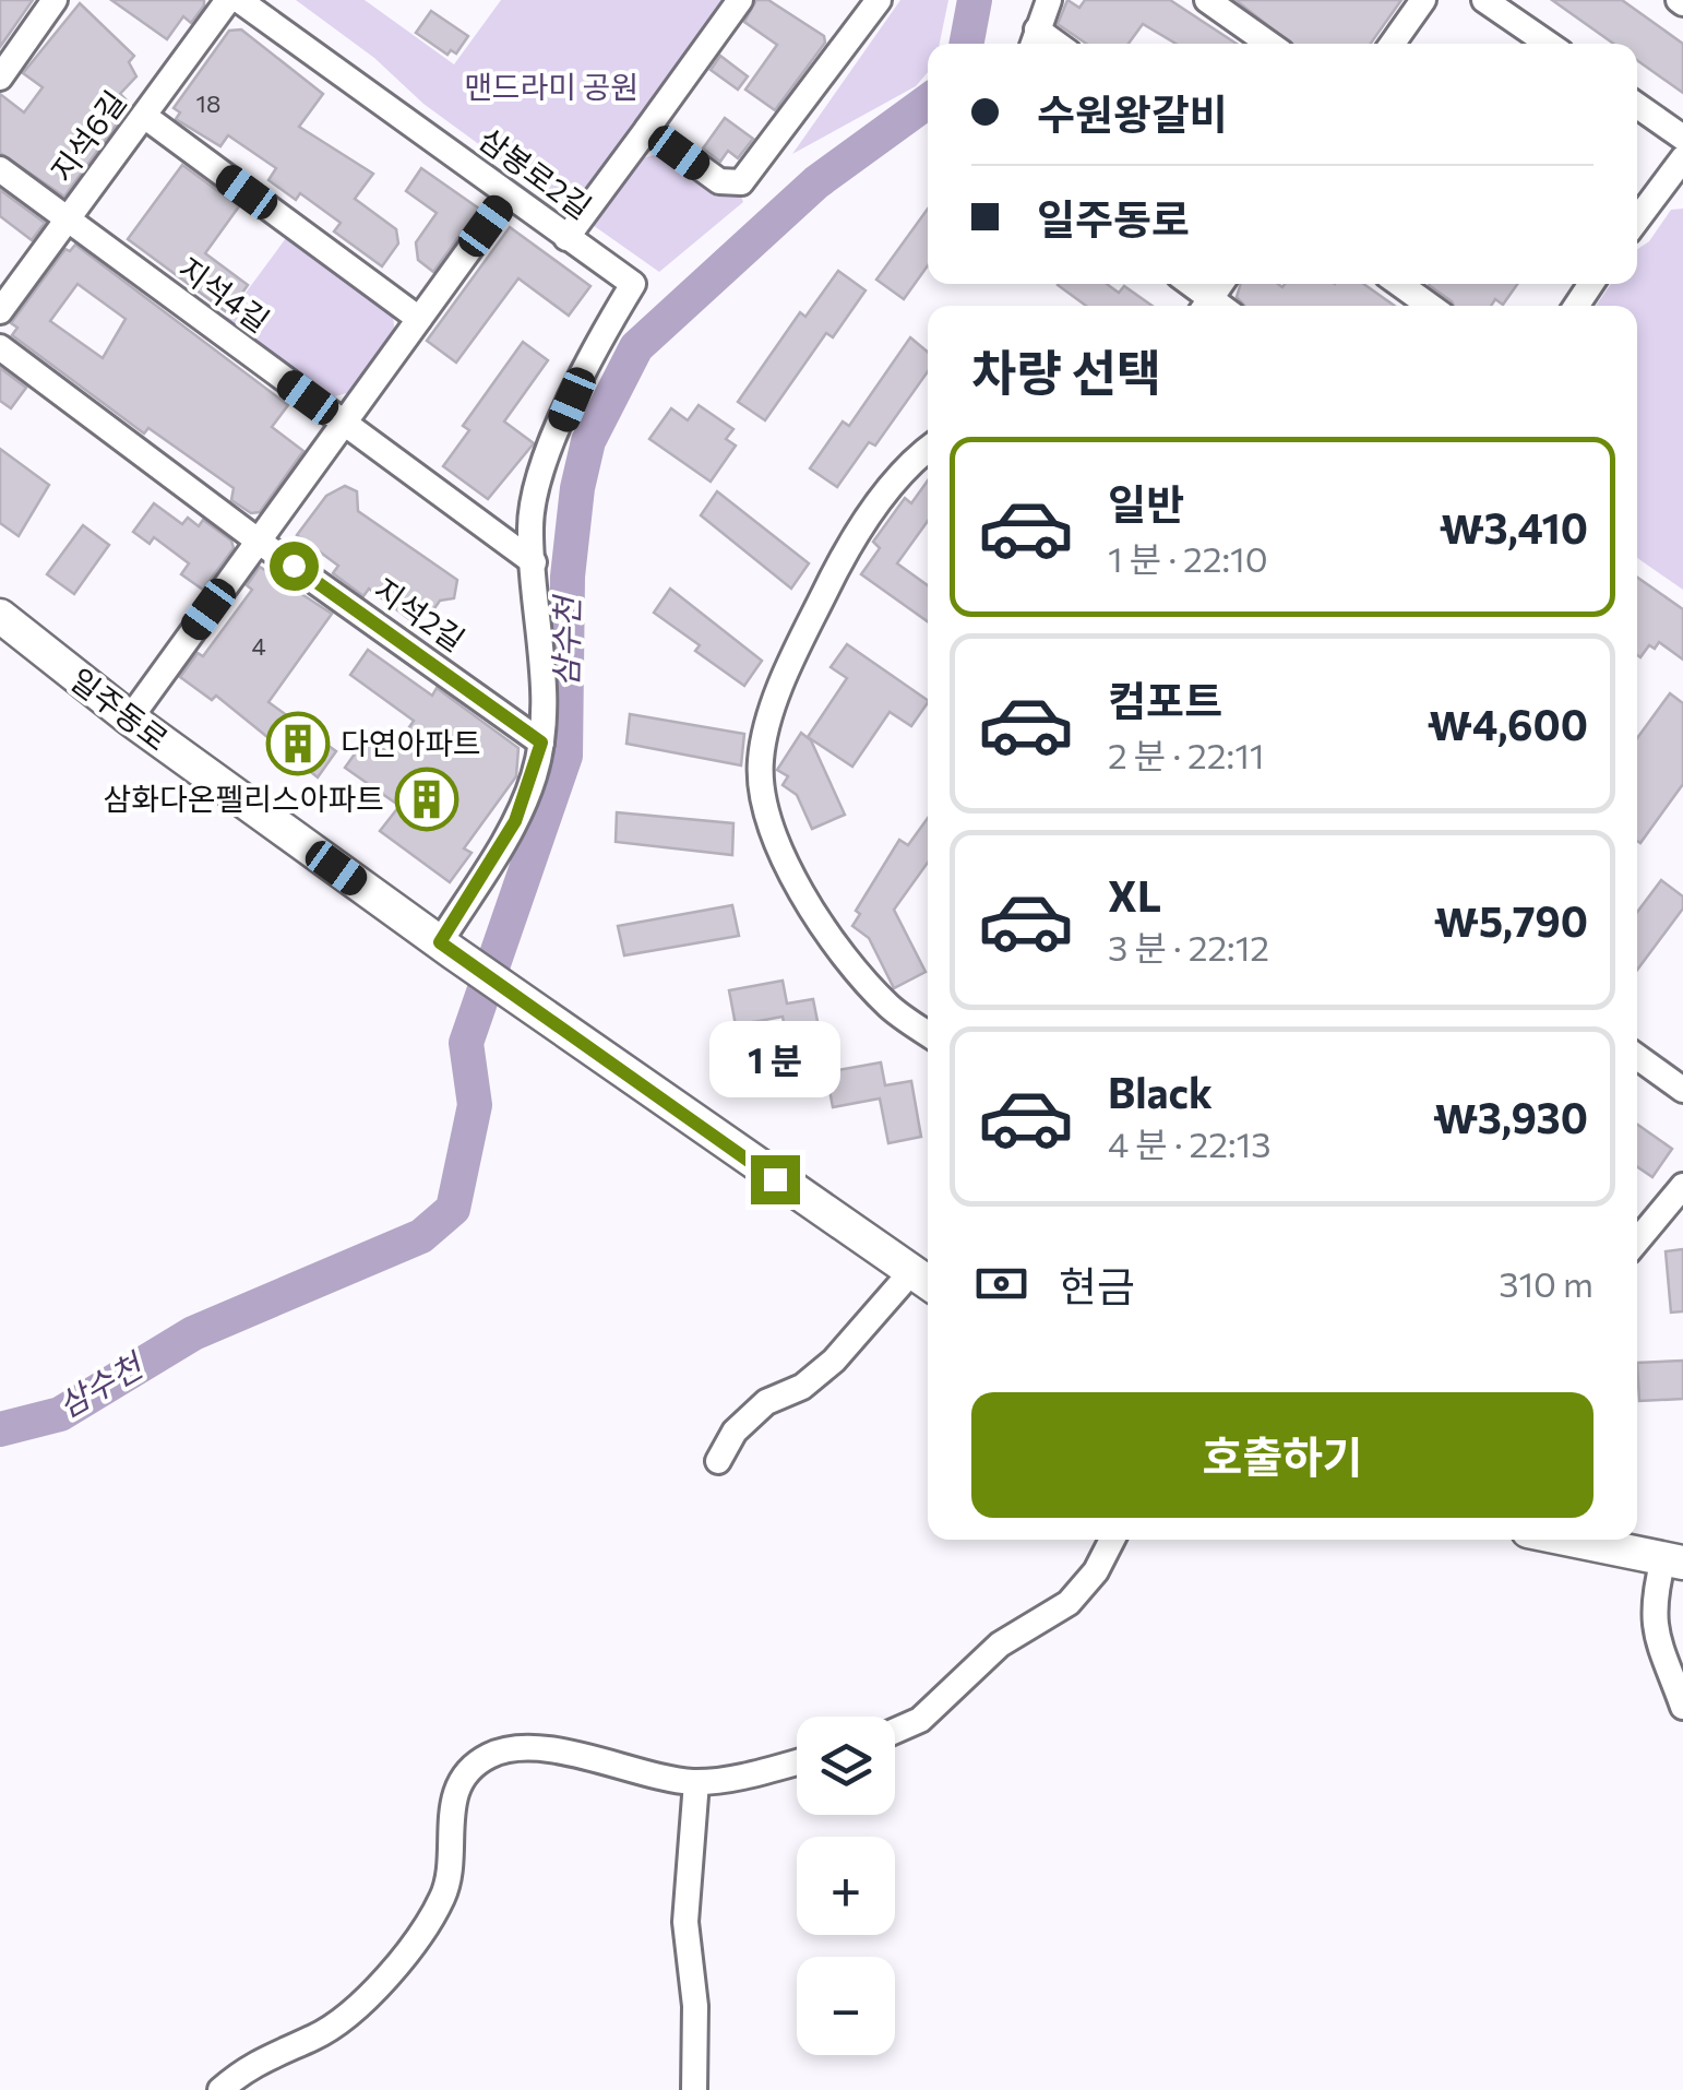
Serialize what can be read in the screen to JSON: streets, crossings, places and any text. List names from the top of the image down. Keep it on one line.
{"streets":{"main road":["일주동로"],"street":["지석6길","삼봉로2길","지석4길","지석2길"]},"crossings":[["지석6길","지석4길"]],"water":["삼수천"],"parks":["맨드라미 공원"],"places":{"building":["다연아파트","삼화다온펠리스아파트"]},"house_numbers":["18","4"],"page":{"banner":["수원왕갈비","일주동로"],"heading":"차량 선택","list":[{"name":"일반","note":"1 분 · 22:10","value":"₩3,410"},{"name":"컴포트","note":"2 분 · 22:11","value":"₩4,600"},{"name":"XL","note":"3 분 · 22:12","value":"₩5,790"},{"name":"Black","note":"4 분 · 22:13","value":"₩3,930"}],"bubble":"1 분","pay":["현금","310 m"],"buttons":"호출하기","map_buttons":["+","−"]}}
